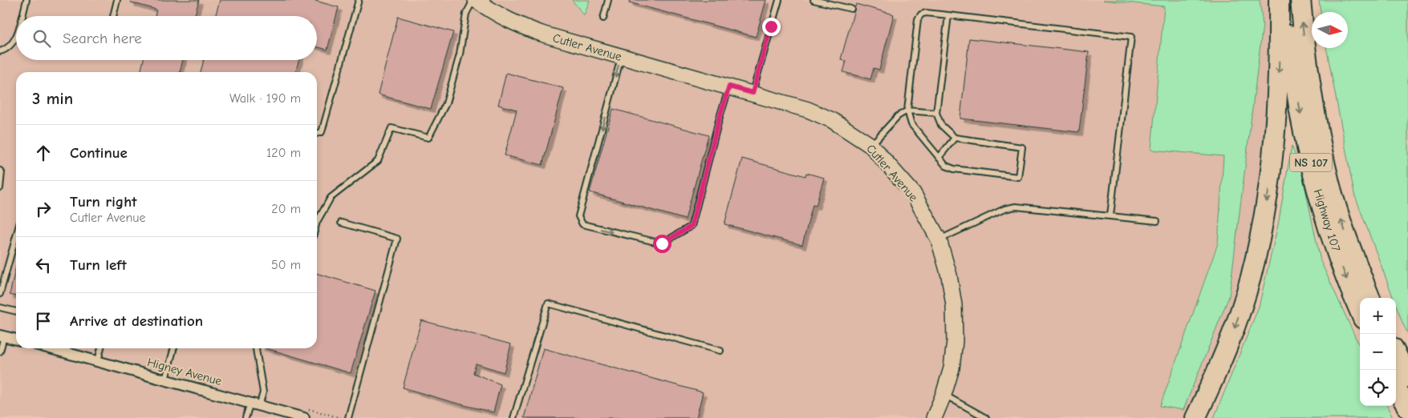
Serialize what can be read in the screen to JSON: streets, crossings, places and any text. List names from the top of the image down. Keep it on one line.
{"streets":{"highway":["NS 107","Highway 107"],"street":["Cutler Avenue","Higney Avenue"]},"north":"right","page":{"search":"Search here","heading":["3 min","Walk · 190 m"],"list":[["Continue","120 m"],["Turn right","Cutler Avenue","20 m"],["Turn left","50 m"],"Arrive at destination"],"map_buttons":["+","−"]}}
